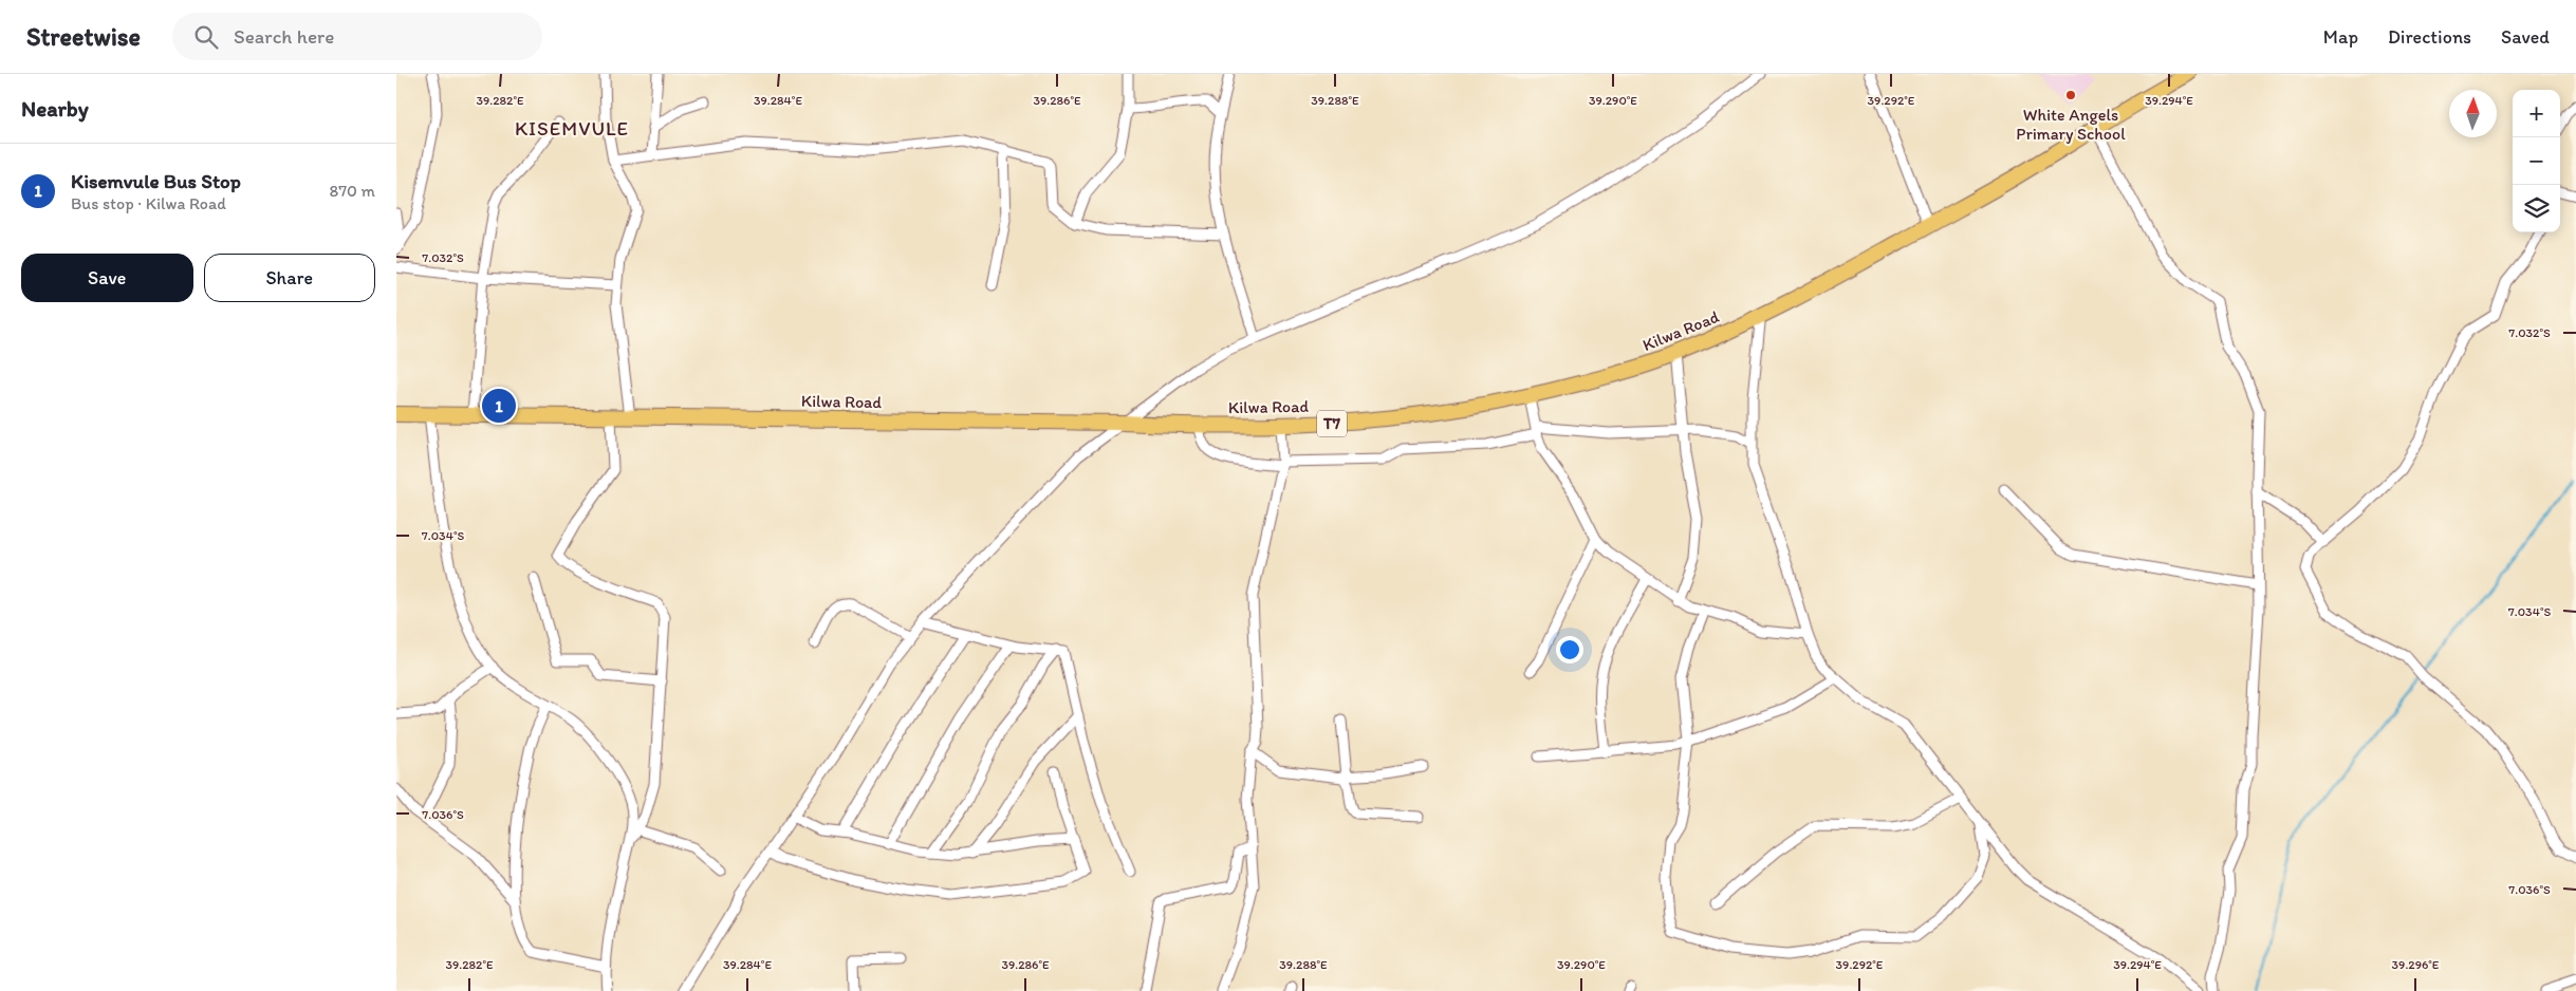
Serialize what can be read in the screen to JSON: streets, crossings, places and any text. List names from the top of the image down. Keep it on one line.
{"streets":{"highway":["Kilwa Road","T7"]},"districts":["KISEMVULE"],"places":["White Angels Primary School"],"north":"top","page":{"header":"Streetwise","search":"Search here","nav":["Map","Directions","Saved"],"heading":"Nearby","map_buttons":["+","−"],"list":[{"mark":"1","name":"Kisemvule Bus Stop","note":"Bus stop · Kilwa Road","value":"870 m"}],"buttons":["Save","Share"],"pins":"1"},"coordinates":["39.282°E","39.284°E","39.286°E","39.288°E","39.290°E","39.292°E","39.294°E","7.032°S","7.034°S","7.036°S","39.296°E"]}
